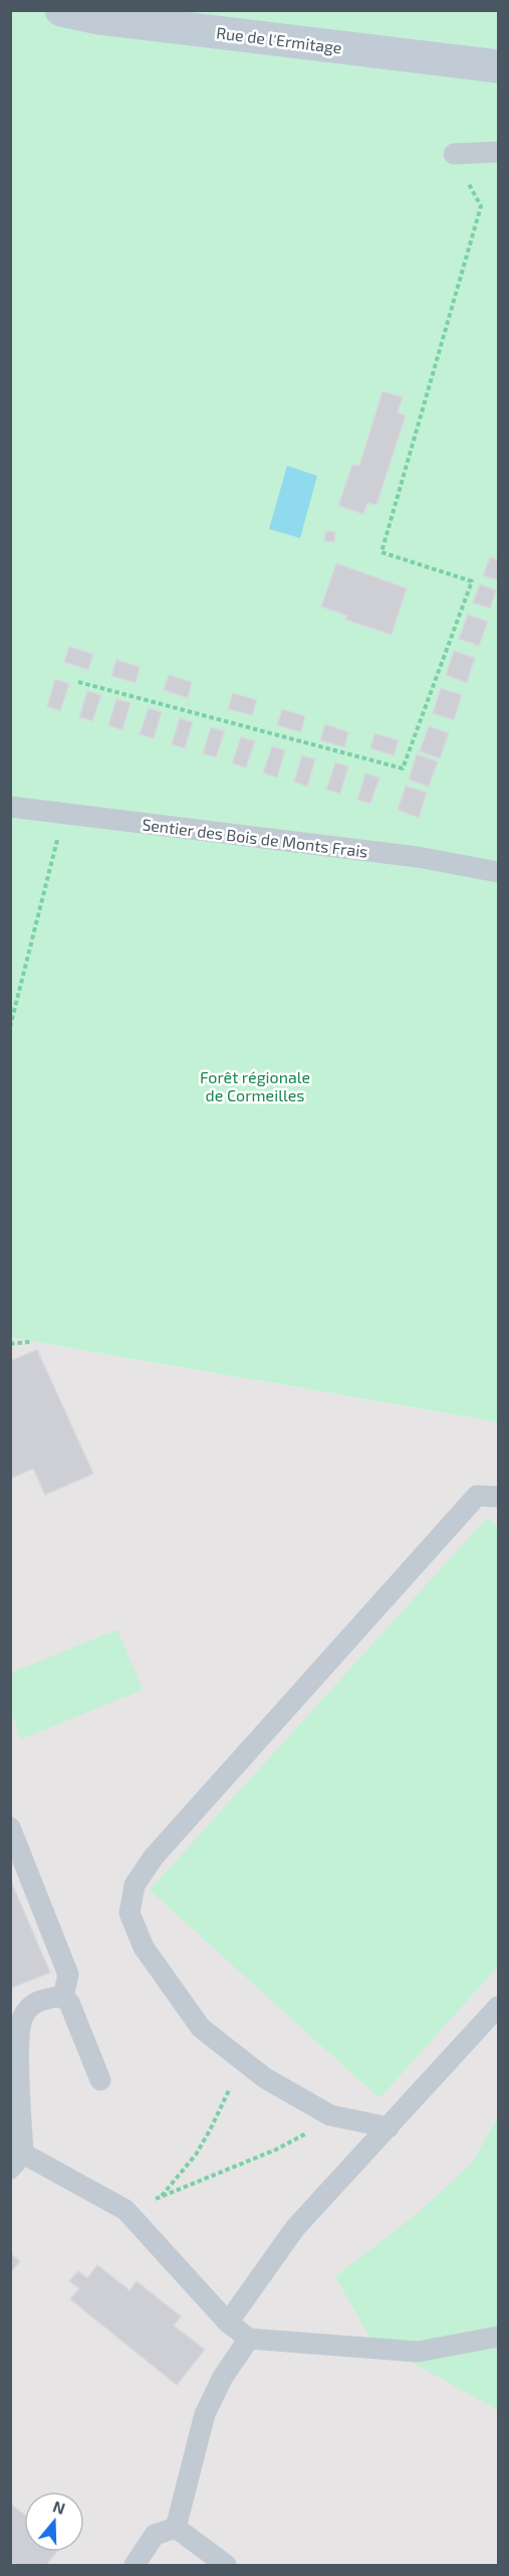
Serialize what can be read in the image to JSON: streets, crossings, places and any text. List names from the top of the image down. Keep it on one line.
{"streets":{"street":["Rue de l'Ermitage"],"lane":["Sentier des Bois de Monts Frais"]},"parks":["Forêt régionale de Cormeilles"],"north":"top"}
